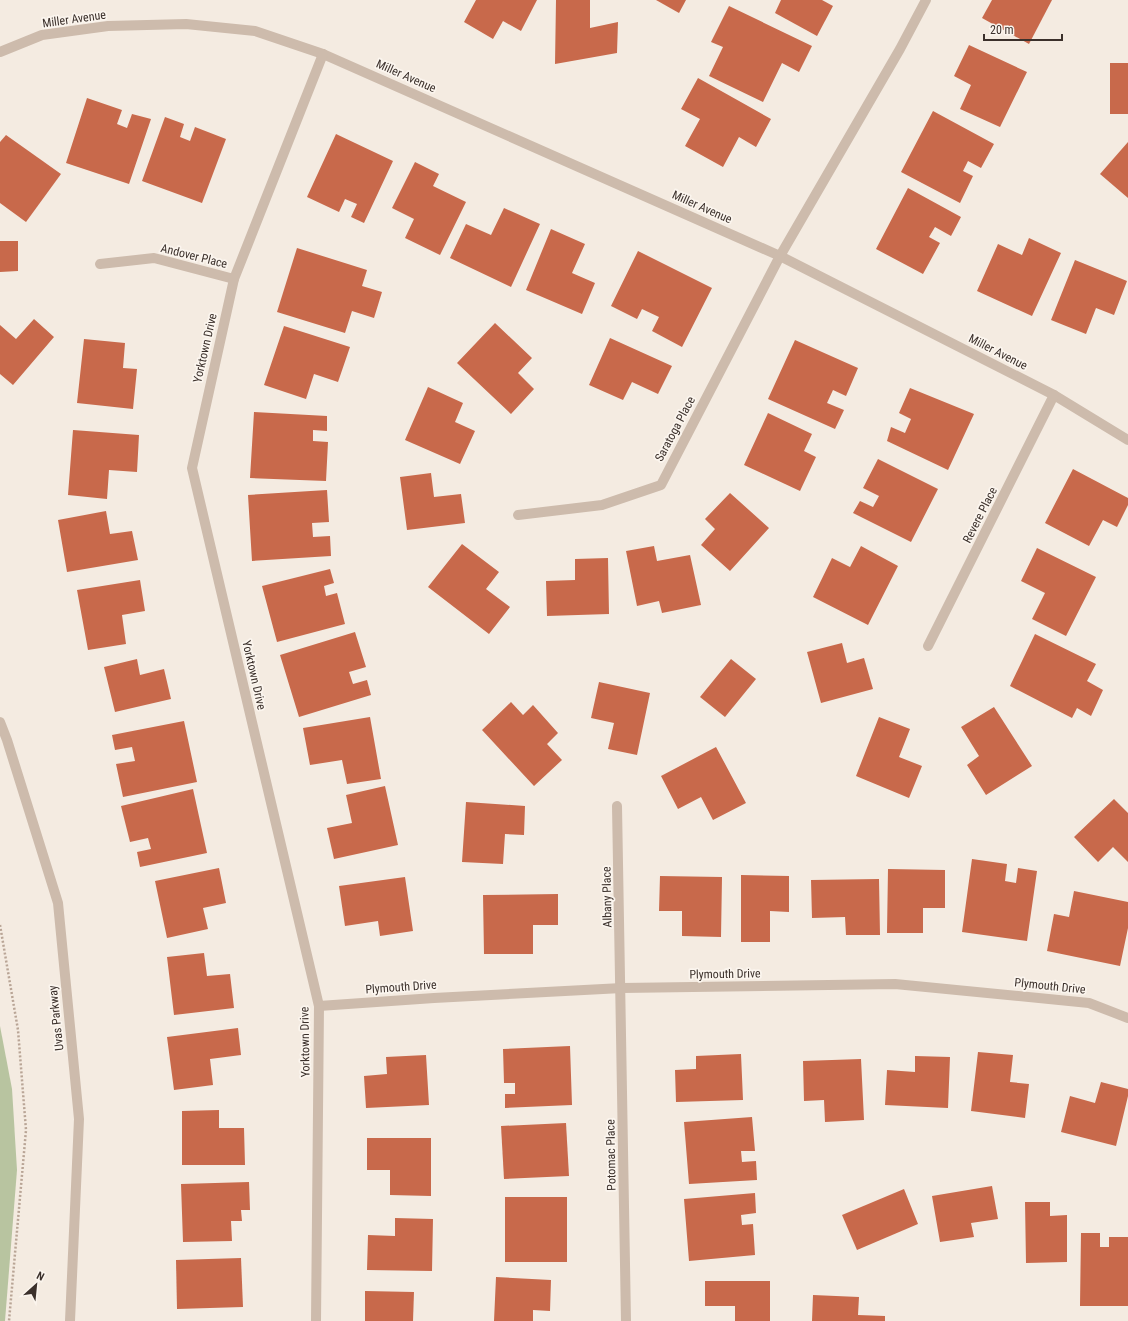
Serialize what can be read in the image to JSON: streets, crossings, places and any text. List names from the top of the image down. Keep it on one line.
{"streets":{"street":["Miller Avenue","Andover Place","Yorktown Drive","Saratoga Place","Revere Place","Albany Place","Plymouth Drive","Uvas Parkway","Potomac Place"]},"crossings":[["Miller Avenue","Yorktown Drive"],["Miller Avenue","Saratoga Place"],["Miller Avenue","Revere Place"],["Andover Place","Yorktown Drive"],["Yorktown Drive","Plymouth Drive"],["Albany Place","Plymouth Drive"],["Albany Place","Potomac Place"],["Plymouth Drive","Potomac Place"]],"scale_bar":"20 m","north":"top right"}
